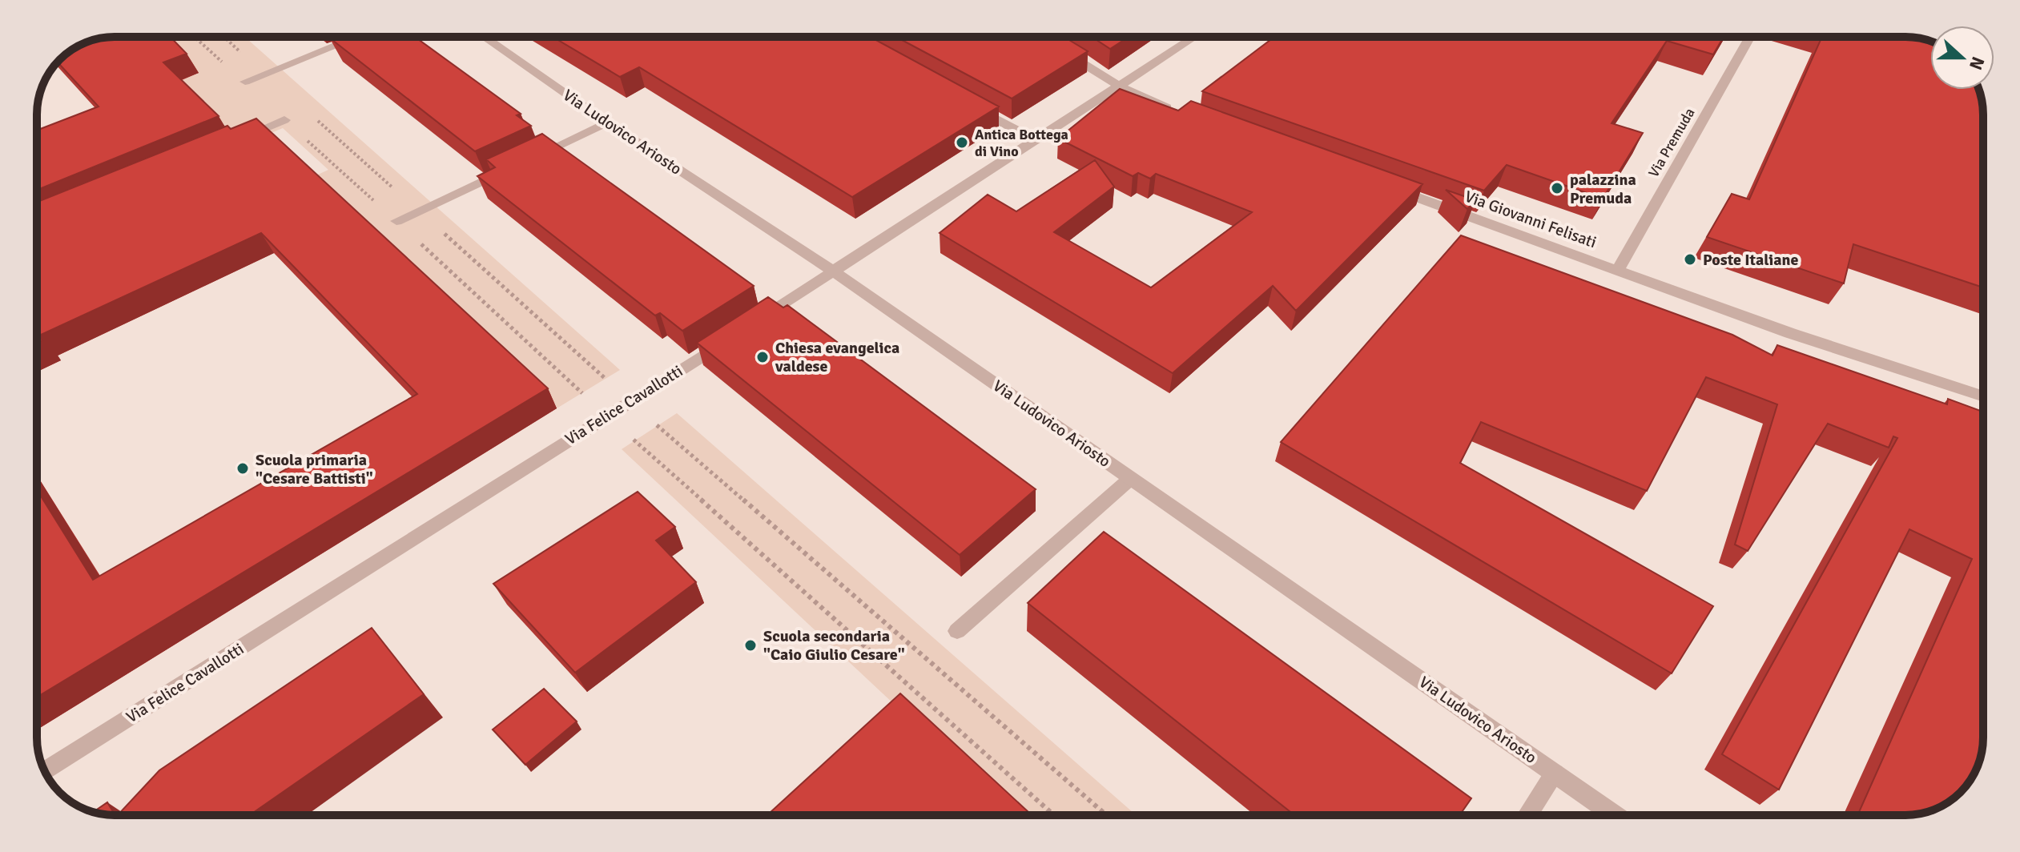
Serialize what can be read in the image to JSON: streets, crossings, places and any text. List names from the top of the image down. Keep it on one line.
{"streets":{"street":["Via Ludovico Ariosto","Via Premuda","Via Giovanni Felisati","Via Felice Cavallotti"]},"crossings":[["Via Ludovico Ariosto","Via Felice Cavallotti"],["Via Premuda","Via Giovanni Felisati"]],"places":["Antica Bottega di Vino","palazzina Premuda","Poste Italiane","Chiesa evangelica valdese","Scuola primaria \"Cesare Battisti\"","Scuola secondaria \"Caio Giulio Cesare\""],"north":"right"}
